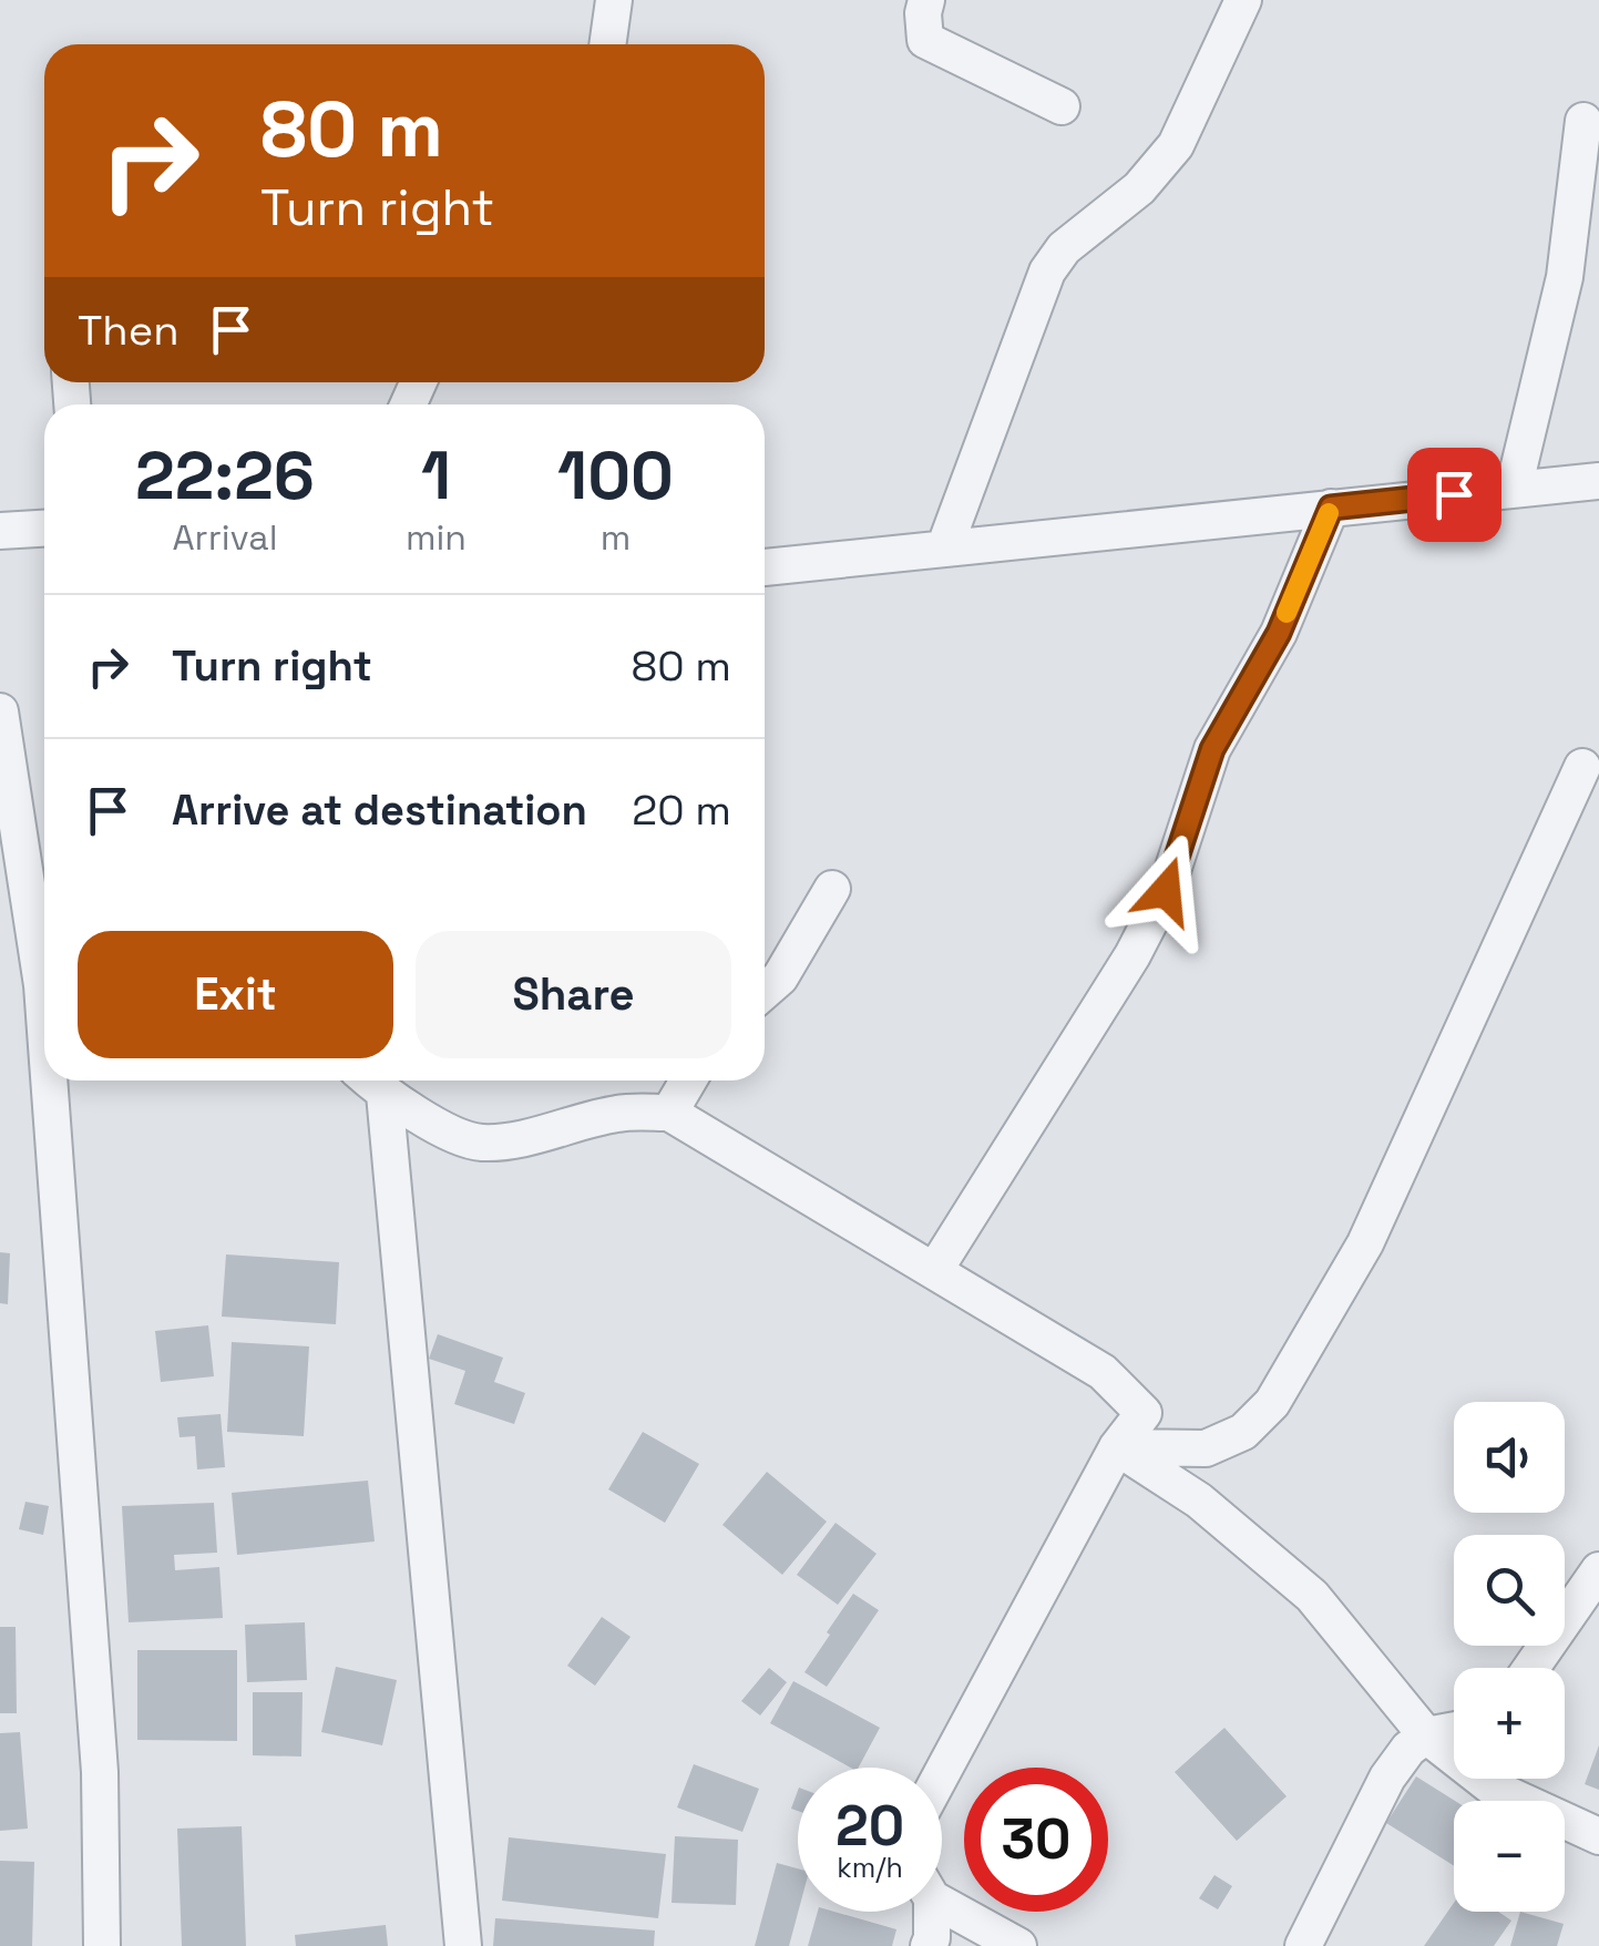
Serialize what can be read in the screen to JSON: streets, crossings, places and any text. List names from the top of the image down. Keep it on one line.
{"page":{"turn":["80 m","Turn right"],"then":"Then","eta":["22:26","Arrival","1","min","100","m"],"list":[{"name":"Turn right","value":"80 m"},{"name":"Arrive at destination","value":"20 m"}],"buttons":["Exit","Share"],"map_buttons":["+","−"],"speed":"20 km/h","limit":"30"}}
